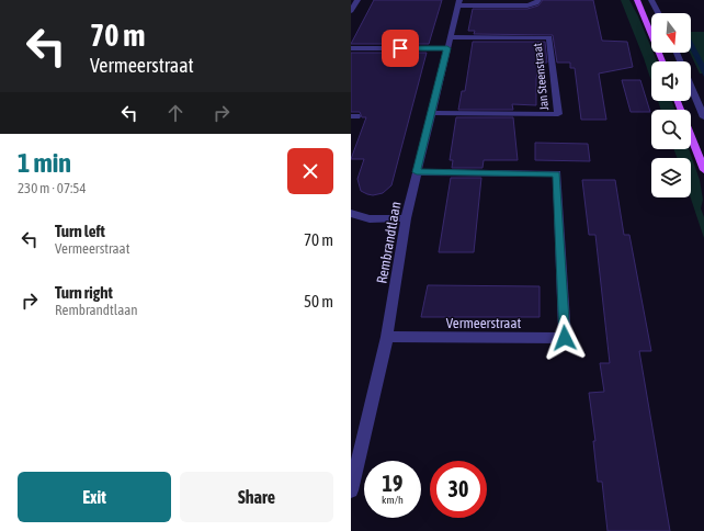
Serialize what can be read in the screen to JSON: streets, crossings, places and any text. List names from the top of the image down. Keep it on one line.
{"streets":{"street":["Jan Steenstraat","Rembrandtlaan","Vermeerstraat"]},"crossings":[["Jan Steenstraat","Rembrandtlaan"],["Rembrandtlaan","Vermeerstraat"]],"north":"bottom","page":{"turn":["70 m","Vermeerstraat"],"heading":["1 min","230 m · 07:54"],"list":[{"name":"Turn left","note":"Vermeerstraat","value":"70 m"},{"name":"Turn right","note":"Rembrandtlaan","value":"50 m"}],"speed":"19 km/h","limit":"30","buttons":["Exit","Share"]}}
